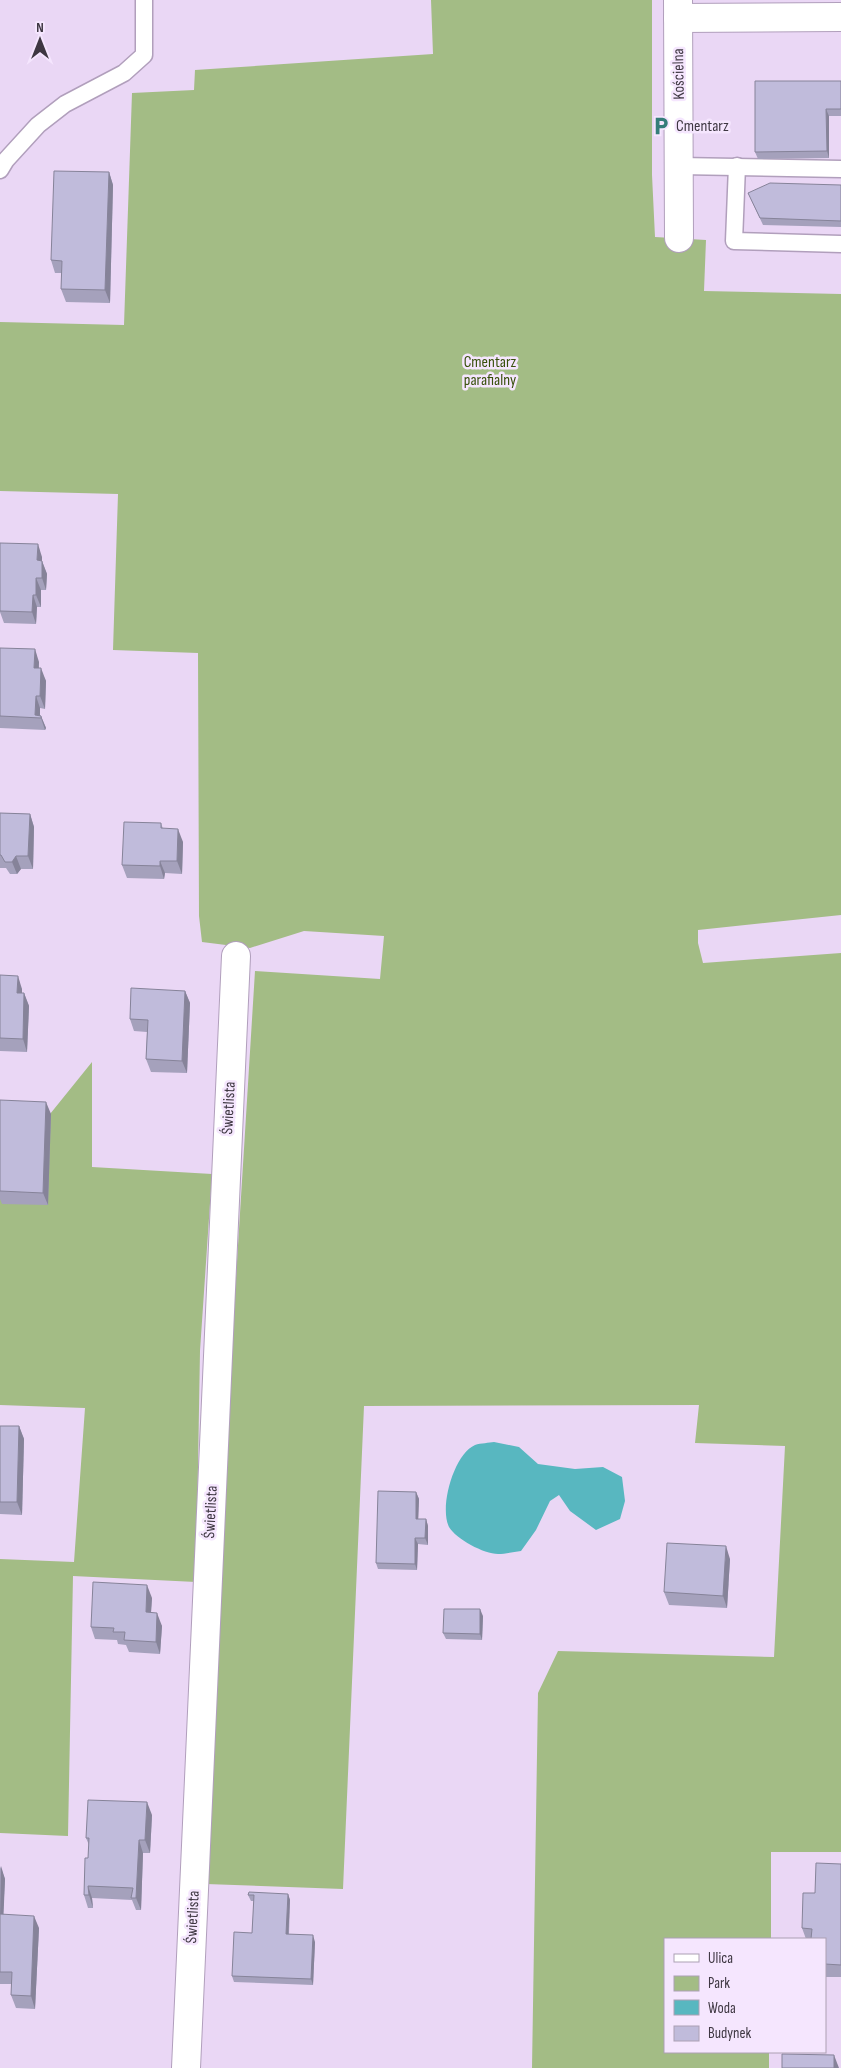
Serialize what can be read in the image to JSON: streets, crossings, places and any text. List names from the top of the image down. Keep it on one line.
{"streets":{"street":["Kościelna","Świetlista"]},"parks":["Cmentarz parafialny"],"places":{"parking":["Cmentarz"]},"legend":["Ulica","Park","Woda","Budynek"],"north":"top"}
